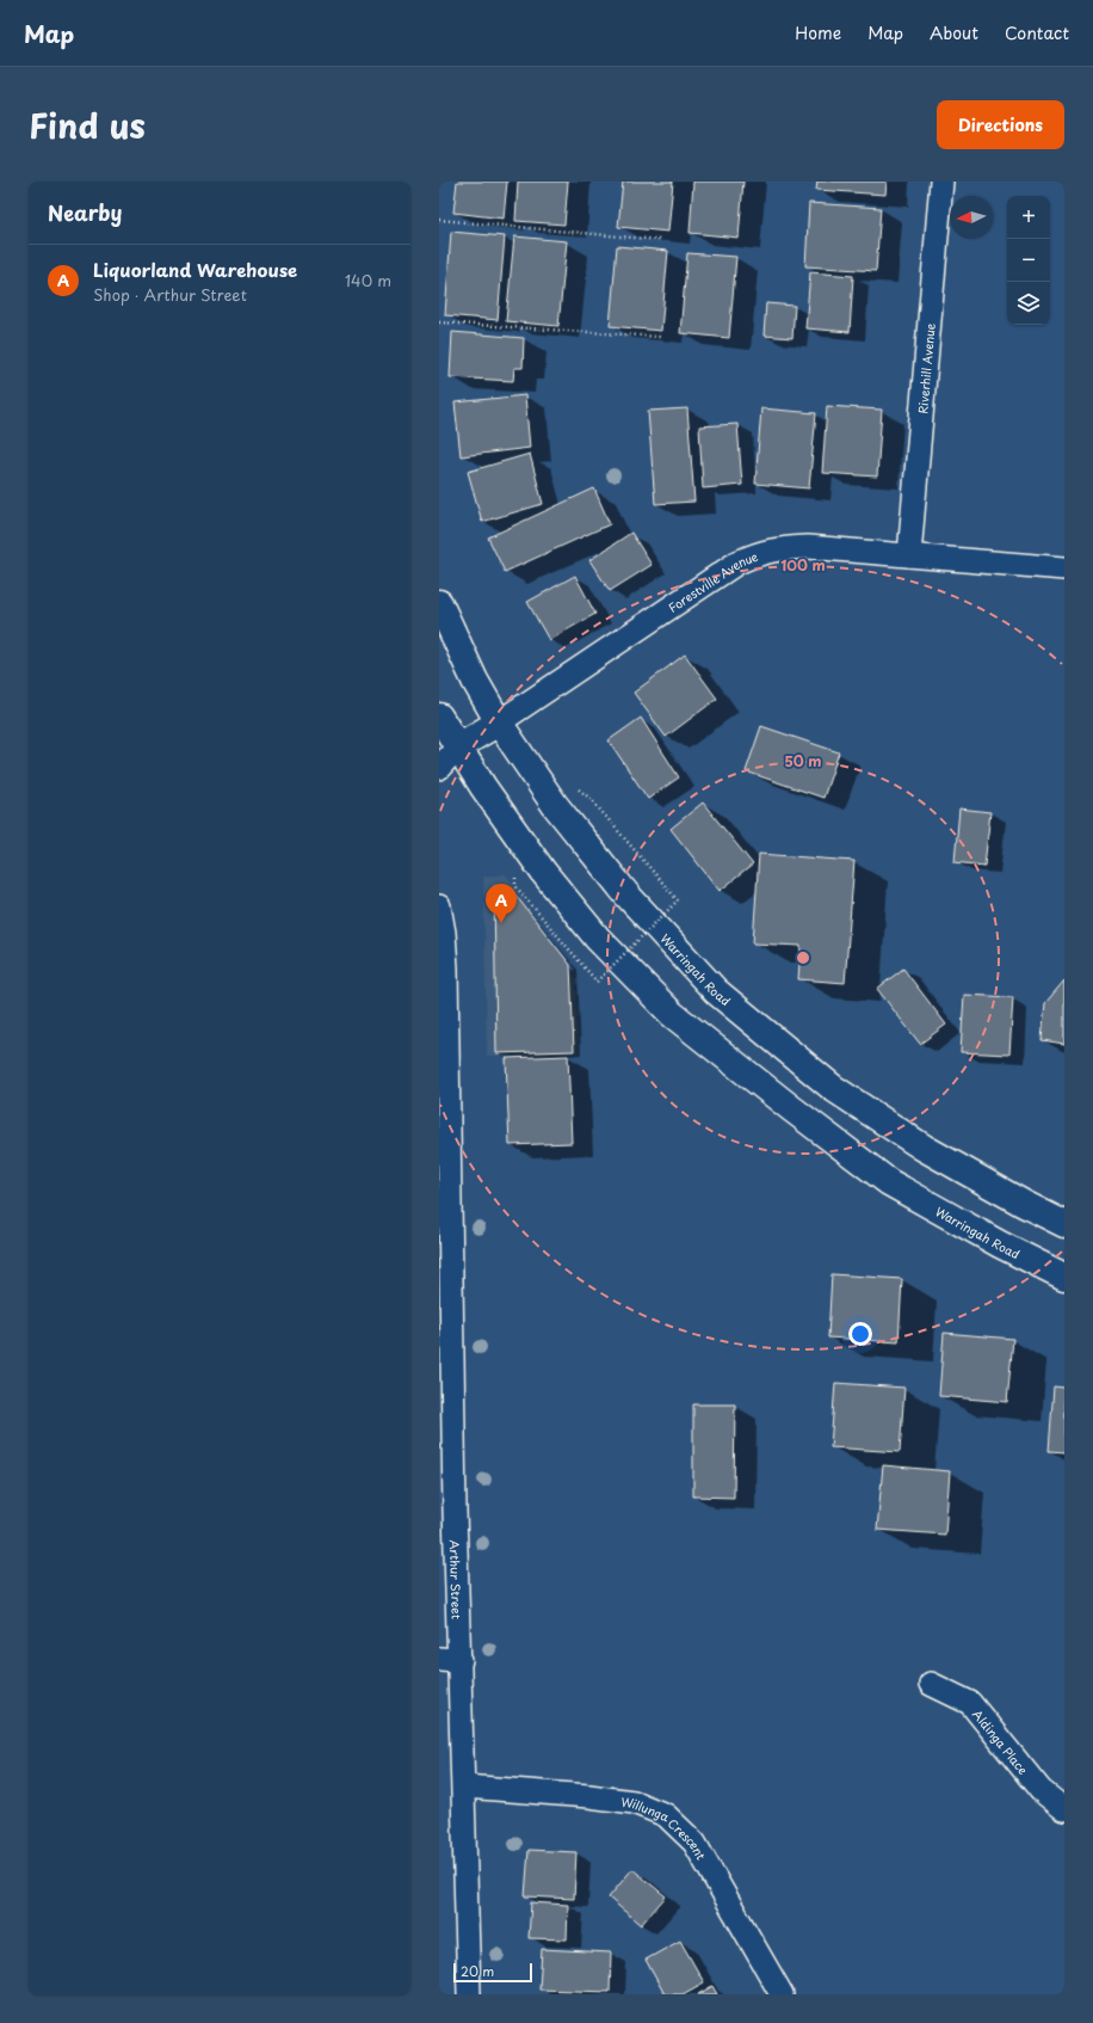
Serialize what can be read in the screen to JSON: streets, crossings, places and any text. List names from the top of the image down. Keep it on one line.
{"streets":{"highway":["Forestville Avenue","Warringah Road"],"street":["Riverhill Avenue","Arthur Street","Aldinga Place","Willunga Crescent"]},"crossings":[["Riverhill Avenue","Forestville Avenue"],["Forestville Avenue","Warringah Road"],["Arthur Street","Willunga Crescent"]],"scale_bar":"20 m","north":"left","page":{"header":"Map","nav":["Home","Map","About","Contact"],"title":"Find us","buttons":"Directions","heading":"Nearby","map_buttons":["+","−"],"list":[{"mark":"A","name":"Liquorland Warehouse","note":"Shop · Arthur Street","value":"140 m"}],"pins":"A","scale":"20 m"},"rings":["100 m","50 m"]}
